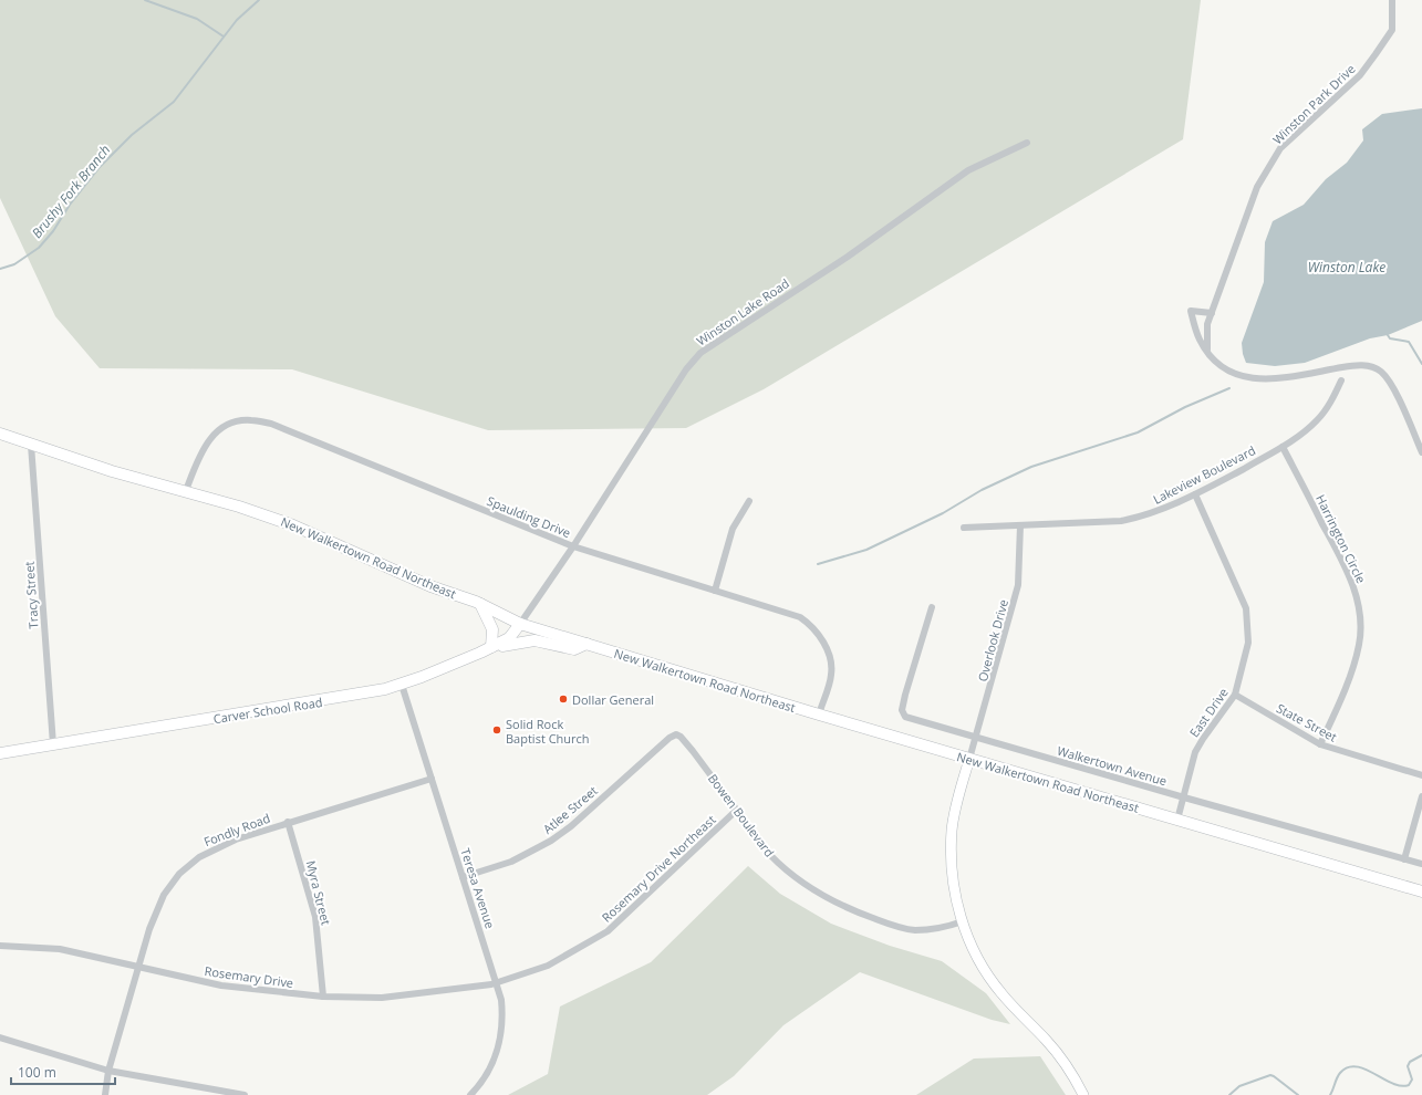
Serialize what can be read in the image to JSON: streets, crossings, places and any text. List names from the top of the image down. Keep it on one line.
{"streets":{"main road":["New Walkertown Road Northeast","Carver School Road"],"street":["Winston Park Drive","Winston Lake Road","Lakeview Boulevard","Spaulding Drive","Harrington Circle","Tracy Street","Overlook Drive","East Drive","State Street","Walkertown Avenue","Atlee Street","Bowen Boulevard","Fondly Road","Rosemary Drive Northeast","Teresa Avenue","Myra Street","Rosemary Drive"]},"crossings":[["Winston Lake Road","Spaulding Drive"],["Winston Lake Road","New Walkertown Road Northeast"],["Winston Lake Road","Carver School Road"],["Lakeview Boulevard","Harrington Circle"],["Lakeview Boulevard","Overlook Drive"],["Lakeview Boulevard","East Drive"],["Spaulding Drive","New Walkertown Road Northeast"],["Harrington Circle","State Street"],["New Walkertown Road Northeast","Tracy Street"],["New Walkertown Road Northeast","Overlook Drive"],["New Walkertown Road Northeast","Carver School Road"],["New Walkertown Road Northeast","East Drive"],["Tracy Street","Carver School Road"],["Overlook Drive","Walkertown Avenue"],["Carver School Road","Teresa Avenue"],["East Drive","State Street"],["East Drive","Walkertown Avenue"],["Atlee Street","Bowen Boulevard"],["Atlee Street","Teresa Avenue"],["Bowen Boulevard","Rosemary Drive Northeast"],["Fondly Road","Teresa Avenue"],["Fondly Road","Myra Street"],["Fondly Road","Rosemary Drive"],["Rosemary Drive Northeast","Teresa Avenue"],["Rosemary Drive Northeast","Rosemary Drive"],["Teresa Avenue","Rosemary Drive"],["Myra Street","Rosemary Drive"]],"water":["Brushy Fork Branch","Winston Lake"],"places":["Dollar General","Solid Rock Baptist Church"],"scale_bar":"100 m"}
